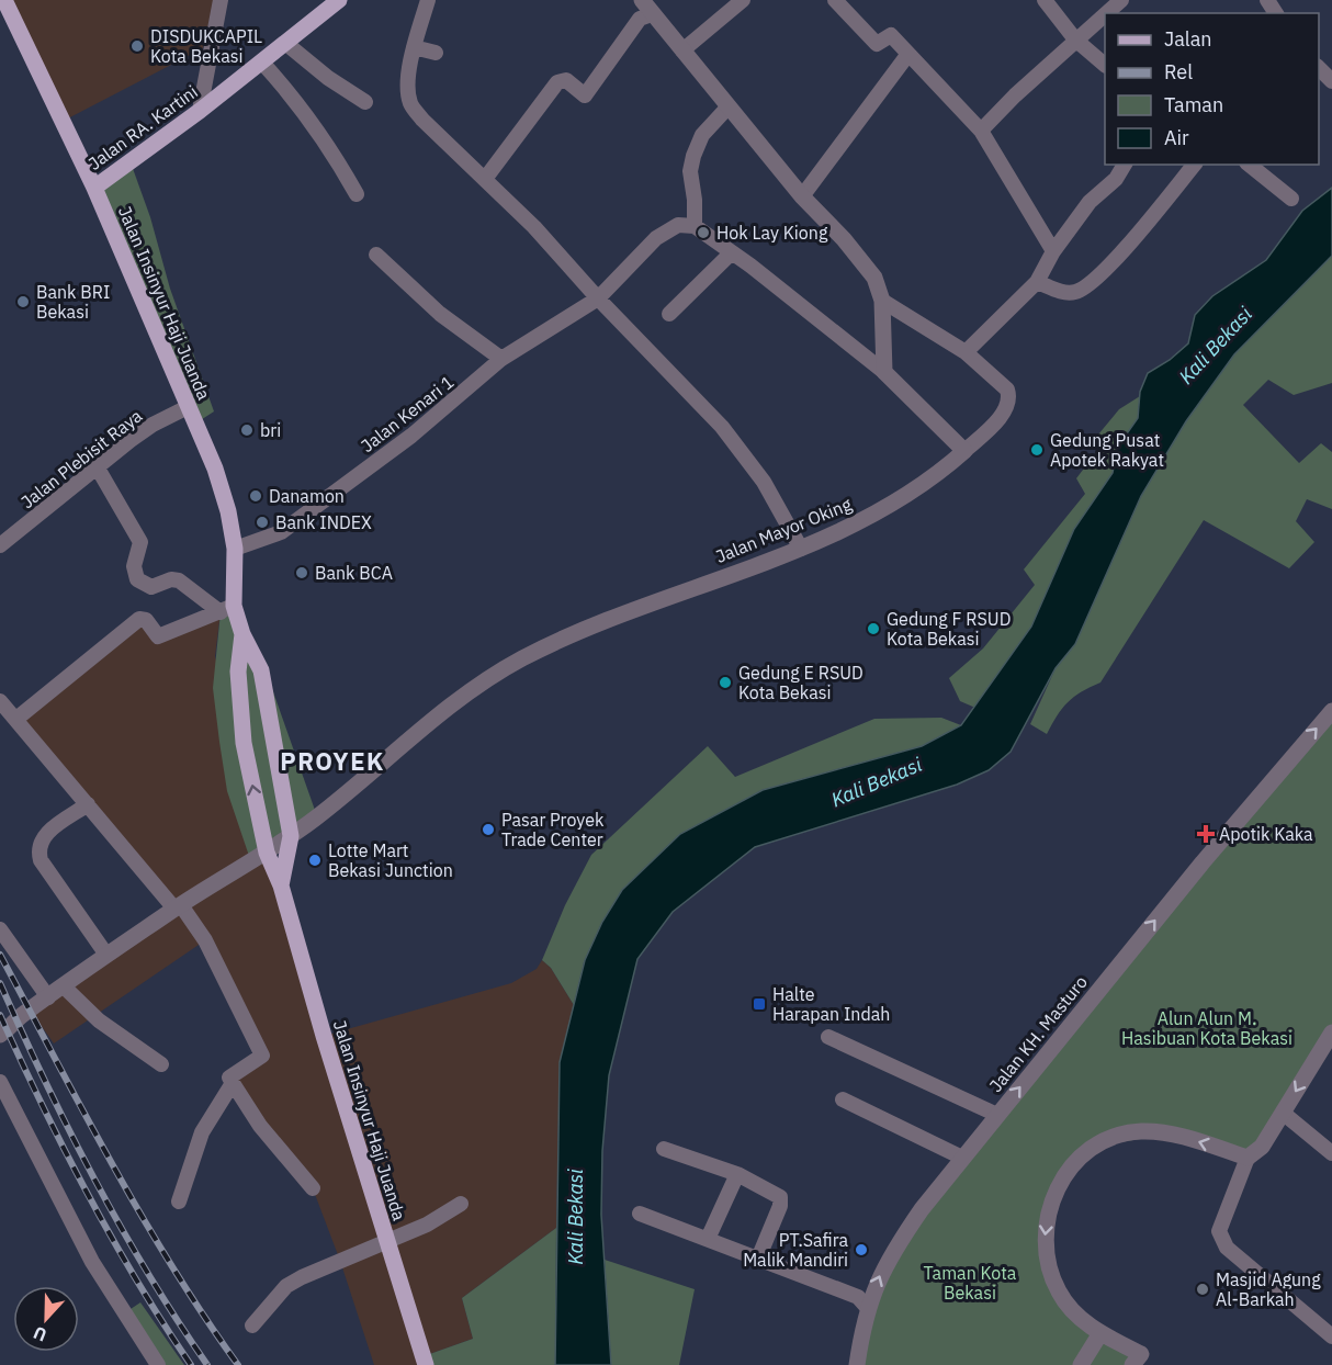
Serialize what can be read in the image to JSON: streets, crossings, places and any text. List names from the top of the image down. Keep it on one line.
{"streets":{"main road":["Jalan RA. Kartini","Jalan Insinyur Haji Juanda"],"street":["Jalan Kenari 1","Jalan Plebisit Raya","Jalan Mayor Oking","Jalan KH. Masturo"]},"crossings":[["Jalan RA. Kartini","Jalan Insinyur Haji Juanda"],["Jalan Insinyur Haji Juanda","Jalan Kenari 1"],["Jalan Insinyur Haji Juanda","Jalan Plebisit Raya"],["Jalan Insinyur Haji Juanda","Jalan Mayor Oking"]],"one_way":["Jalan KH. Masturo"],"districts":["PROYEK"],"water":["Kali Bekasi"],"parks":["Alun Alun M. Hasibuan Kota Bekasi","Taman Kota Bekasi"],"places":{"other":["DISDUKCAPIL Kota Bekasi","Hok Lay Kiong","Bank BRI Bekasi","bri","Gedung Pusat Apotek Rakyat","Danamon","Bank INDEX","Bank BCA","Gedung F RSUD Kota Bekasi","Gedung E RSUD Kota Bekasi","Pasar Proyek Trade Center","Lotte Mart Bekasi Junction","PT.Safira Malik Mandiri","Masjid Agung Al-Barkah"],"health":["Apotik Kaka"],"transit":["Halte Harapan Indah"]},"legend":["Jalan","Rel","Taman","Air"],"north":"bottom"}
